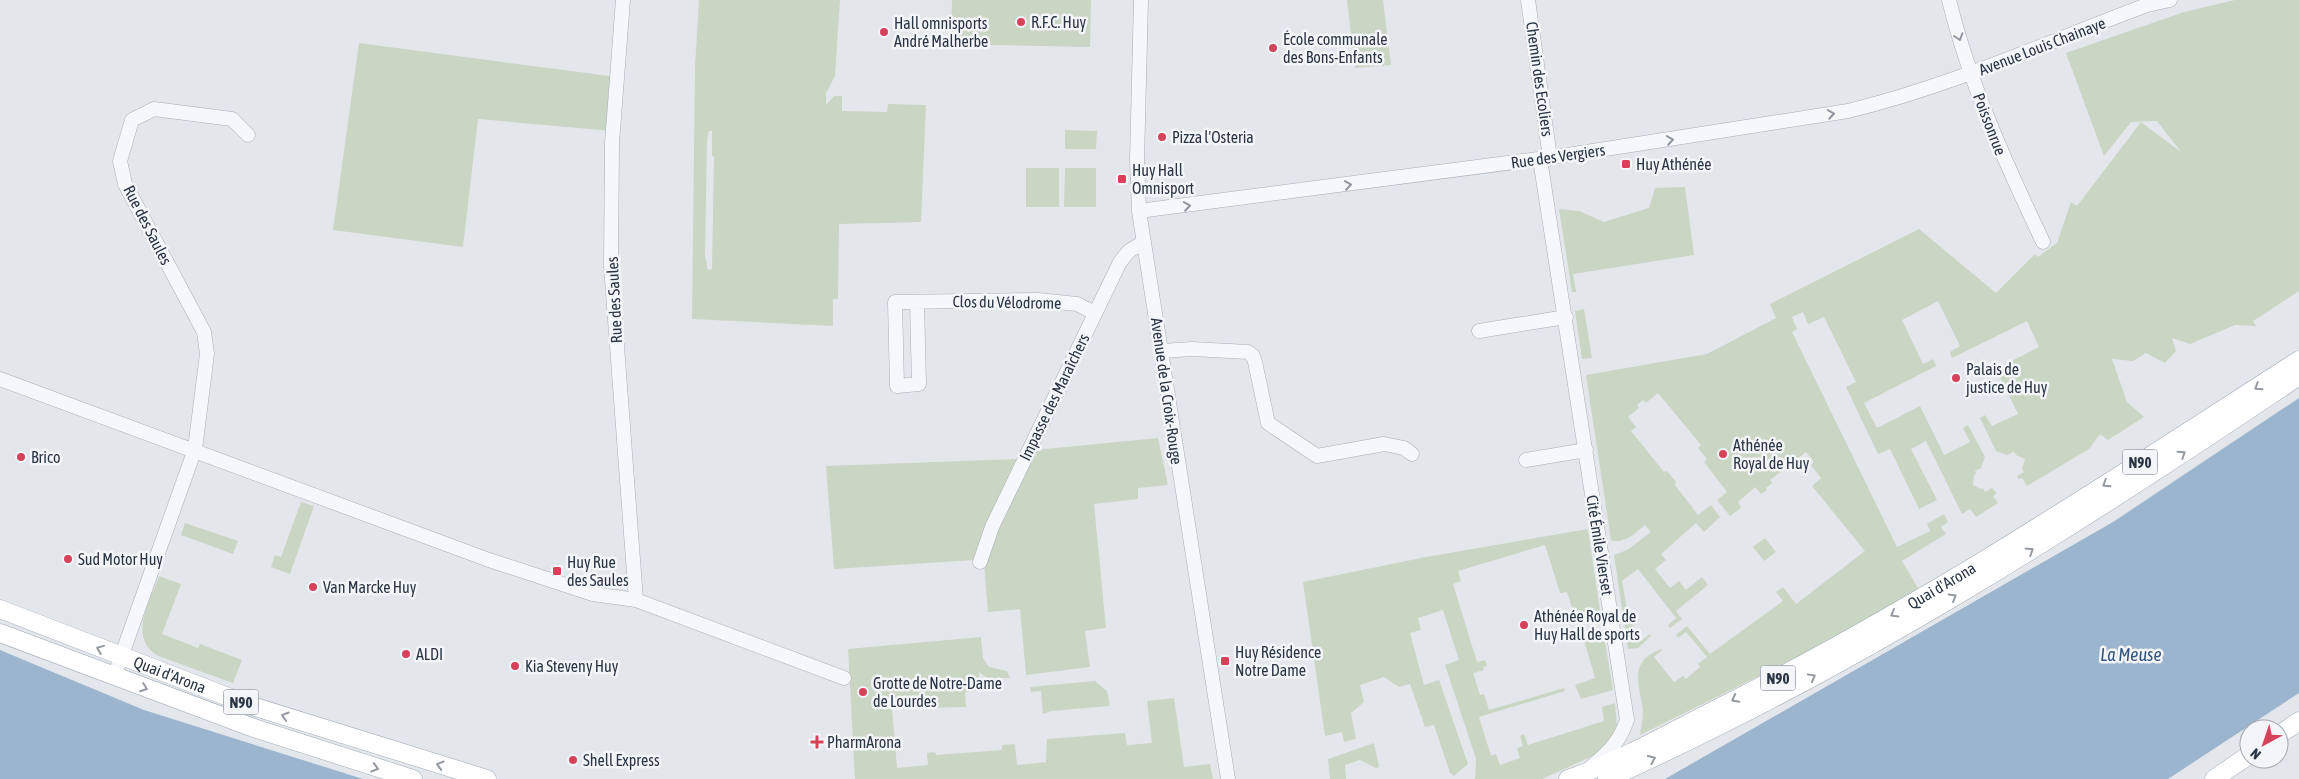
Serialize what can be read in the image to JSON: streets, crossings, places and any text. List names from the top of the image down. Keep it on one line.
{"streets":{"main road":["N90","Quai d'Arona"],"street":["Avenue Louis Chainaye","Chemin des Ecoliers","Poissonrue","Rue des Vergiers","Rue des Saules","Clos du Vélodrome","Avenue de la Croix-Rouge","Impasse des Maraîchers","Cité Émile Vierset"]},"crossings":[["Avenue Louis Chainaye","Poissonrue"],["Avenue Louis Chainaye","Rue des Vergiers"],["Chemin des Ecoliers","Rue des Vergiers"],["Chemin des Ecoliers","Cité Émile Vierset"],["Poissonrue","Rue des Vergiers"],["Rue des Vergiers","Avenue de la Croix-Rouge"],["Rue des Vergiers","Cité Émile Vierset"],["Rue des Saules","Quai d'Arona"],["Clos du Vélodrome","Impasse des Maraîchers"],["Avenue de la Croix-Rouge","Impasse des Maraîchers"],["Cité Émile Vierset","Quai d'Arona"]],"one_way":["Rue des Vergiers"],"water":["La Meuse"],"places":{"other":["R.F.C. Huy","Hall omnisports André Malherbe","École communale des Bons-Enfants","Pizza l'Osteria","Palais de justice de Huy","Athénée Royal de Huy","Brico","Sud Motor Huy","Van Marcke Huy","Athénée Royal de Huy Hall de sports","ALDI","Kia Steveny Huy","Grotte de Notre-Dame de Lourdes","Shell Express"],"transit":["Huy Athénée","Huy Hall Omnisport","Huy Rue des Saules","Huy Résidence Notre Dame"],"health":["PharmArona"]},"north":"bottom left"}
